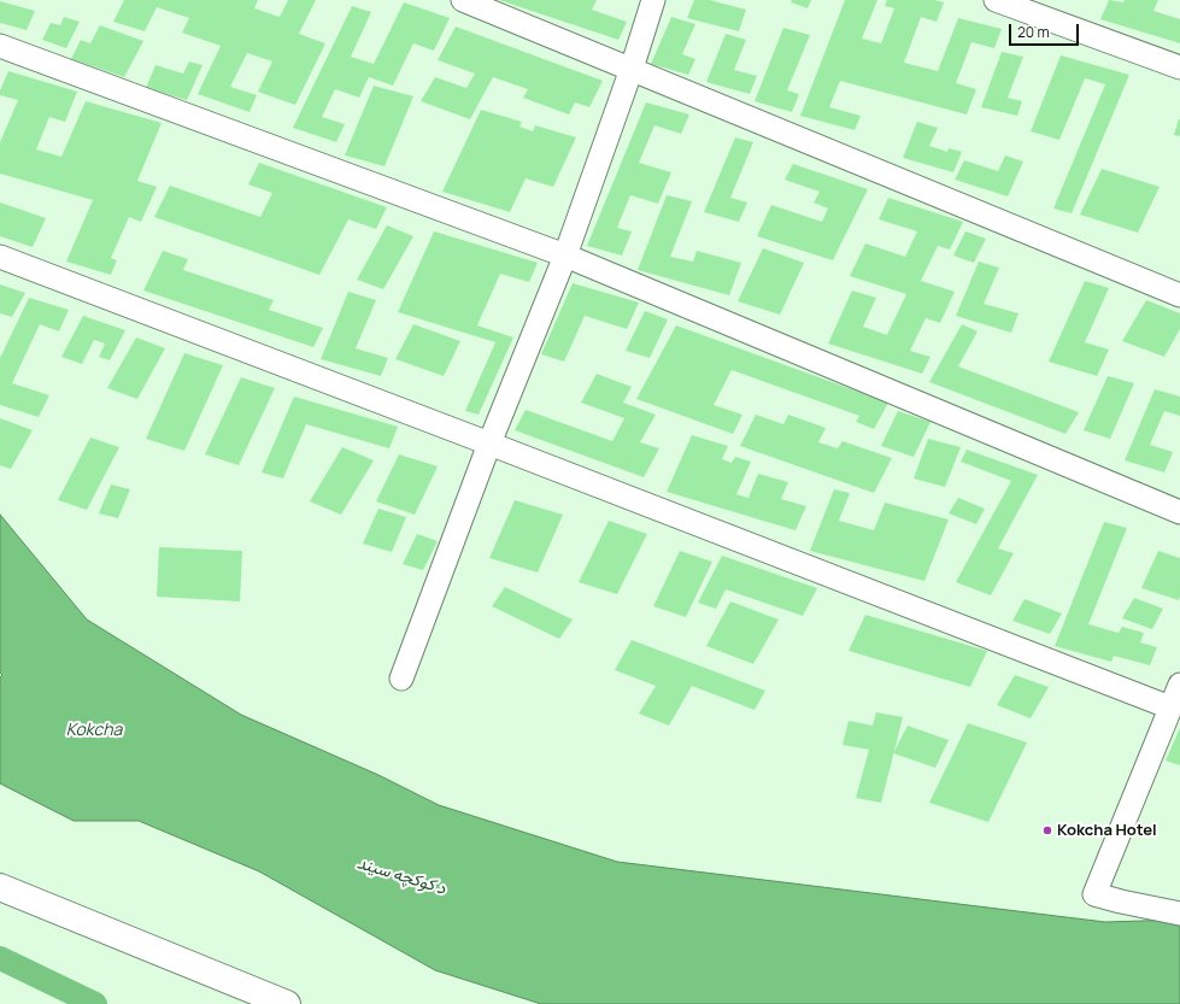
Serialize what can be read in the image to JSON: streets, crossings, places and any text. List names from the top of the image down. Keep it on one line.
{"water":["Kokcha","د کوکچه سیند"],"places":["Kokcha Hotel"],"scale_bar":"20 m"}
